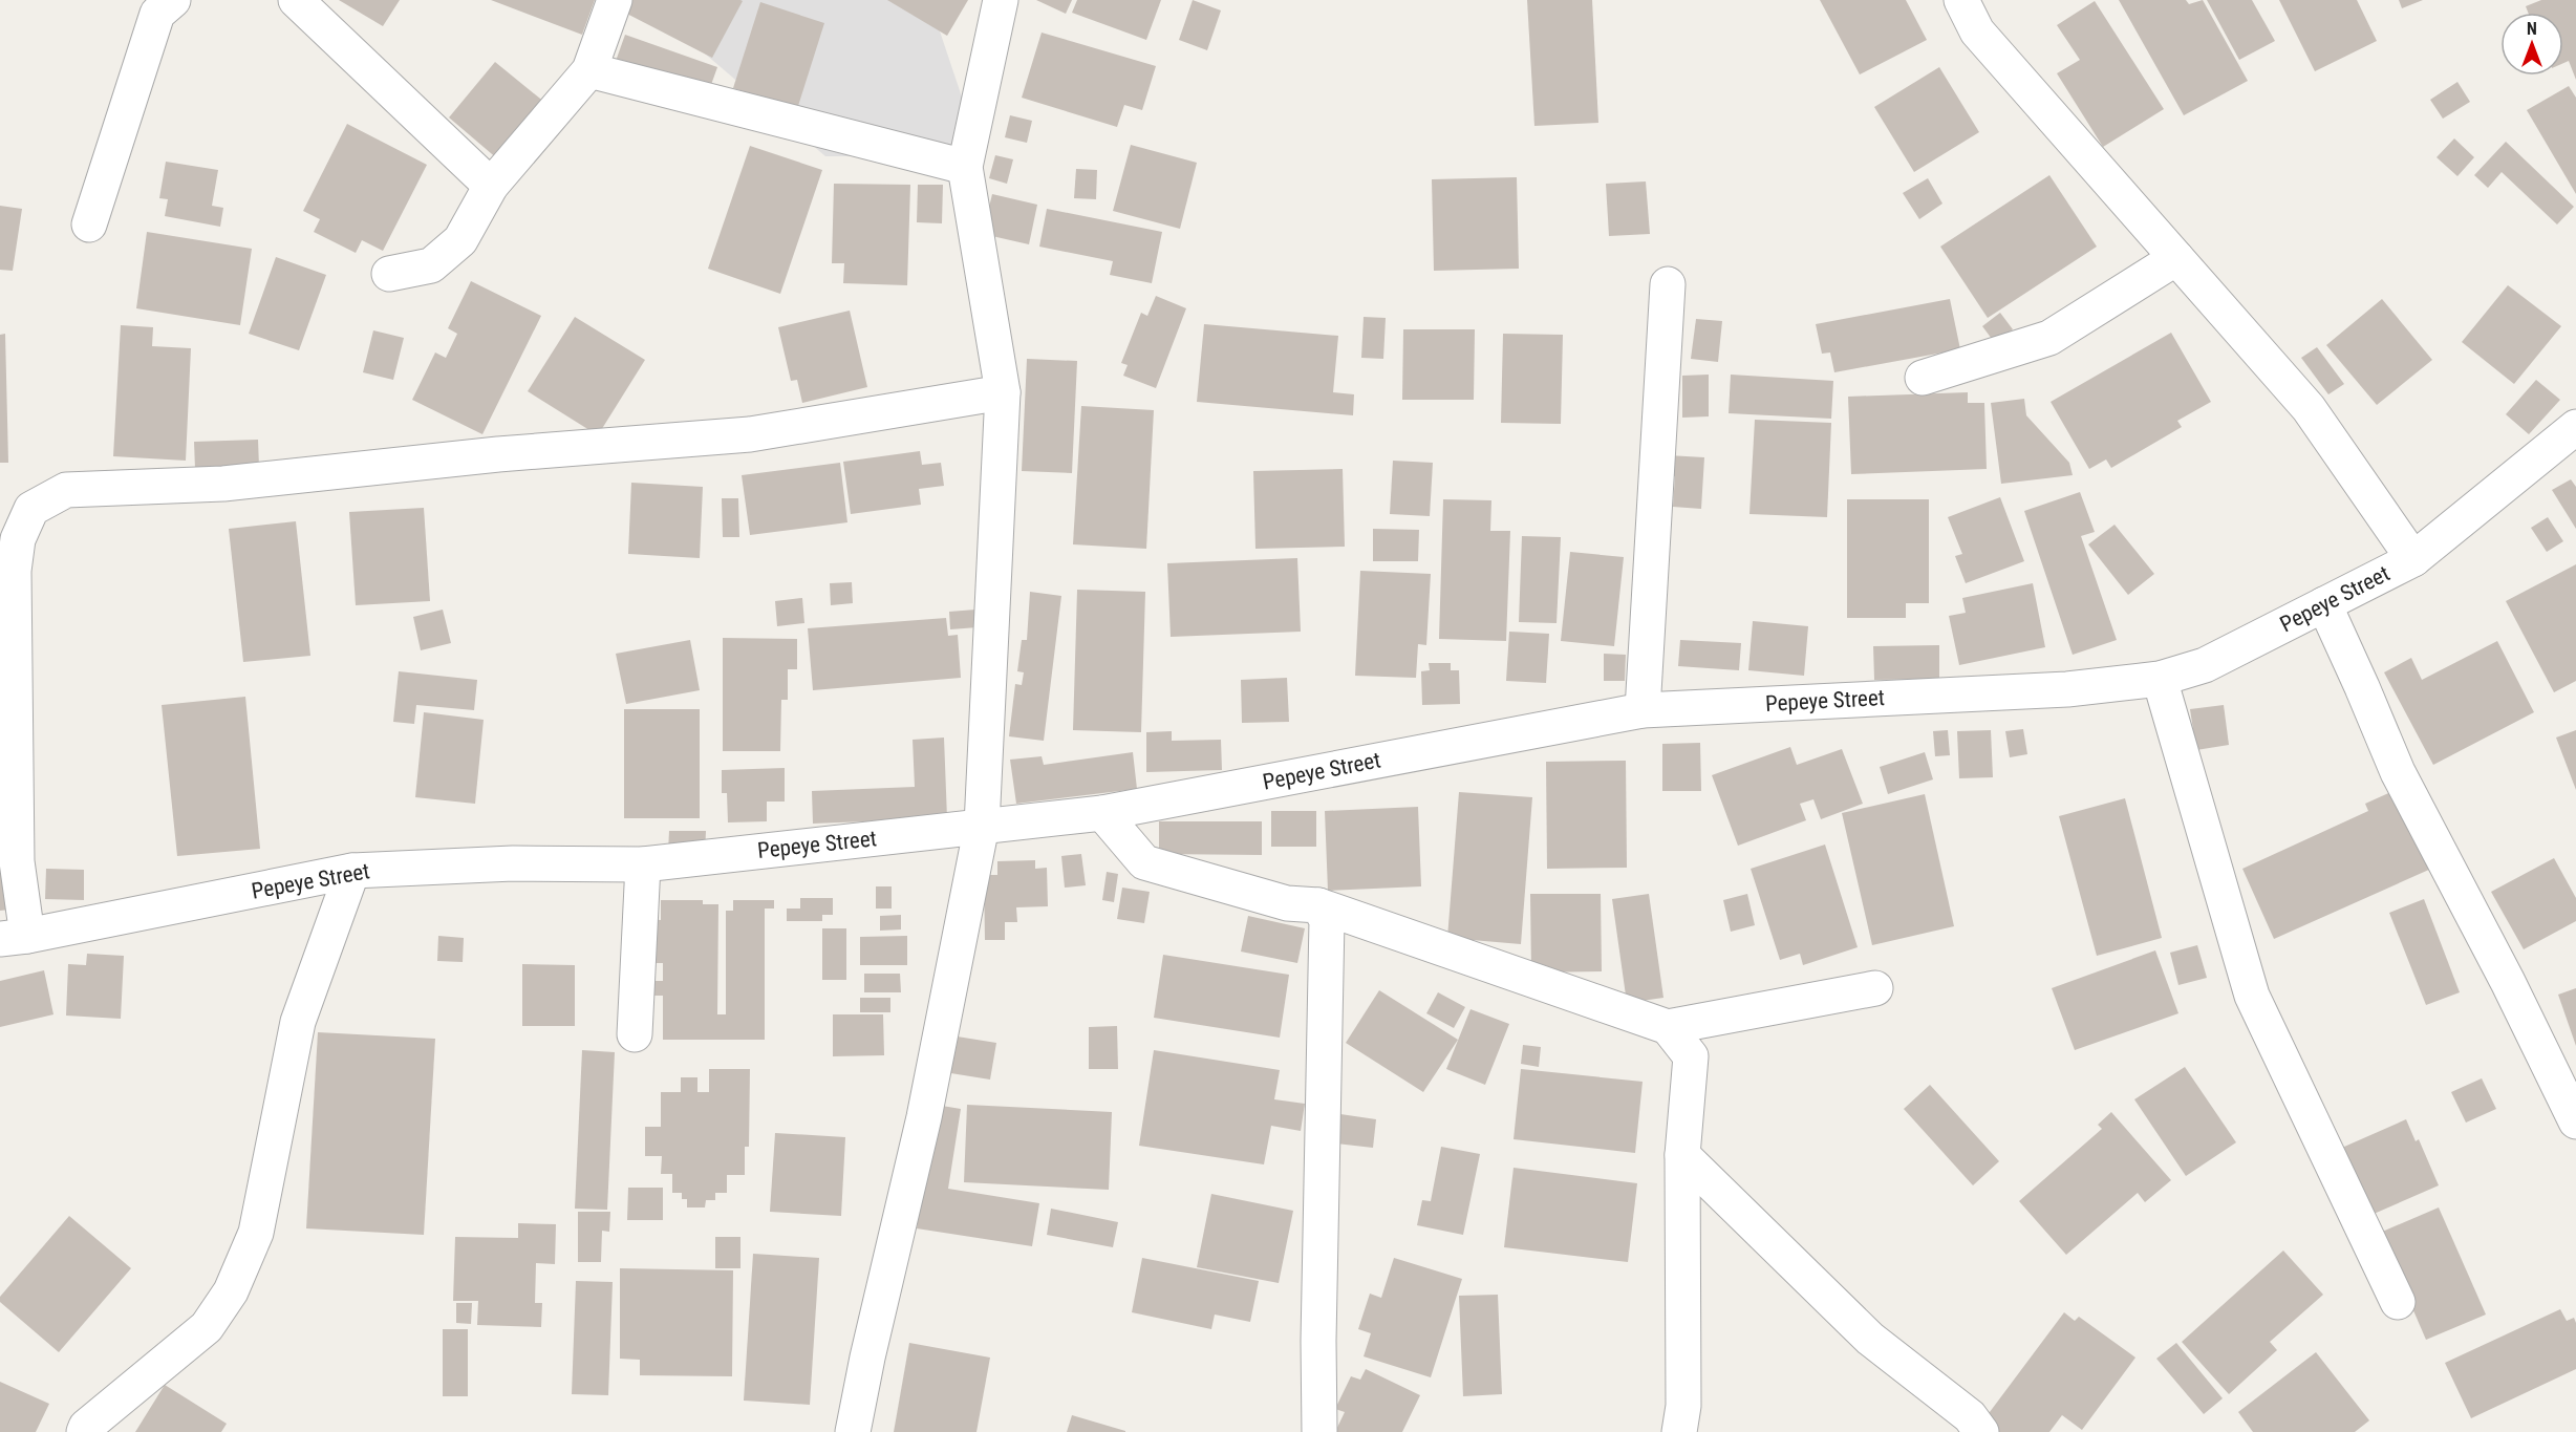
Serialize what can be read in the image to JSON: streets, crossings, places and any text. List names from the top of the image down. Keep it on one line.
{"streets":{"street":["Pepeye Street"]},"north":"top"}
